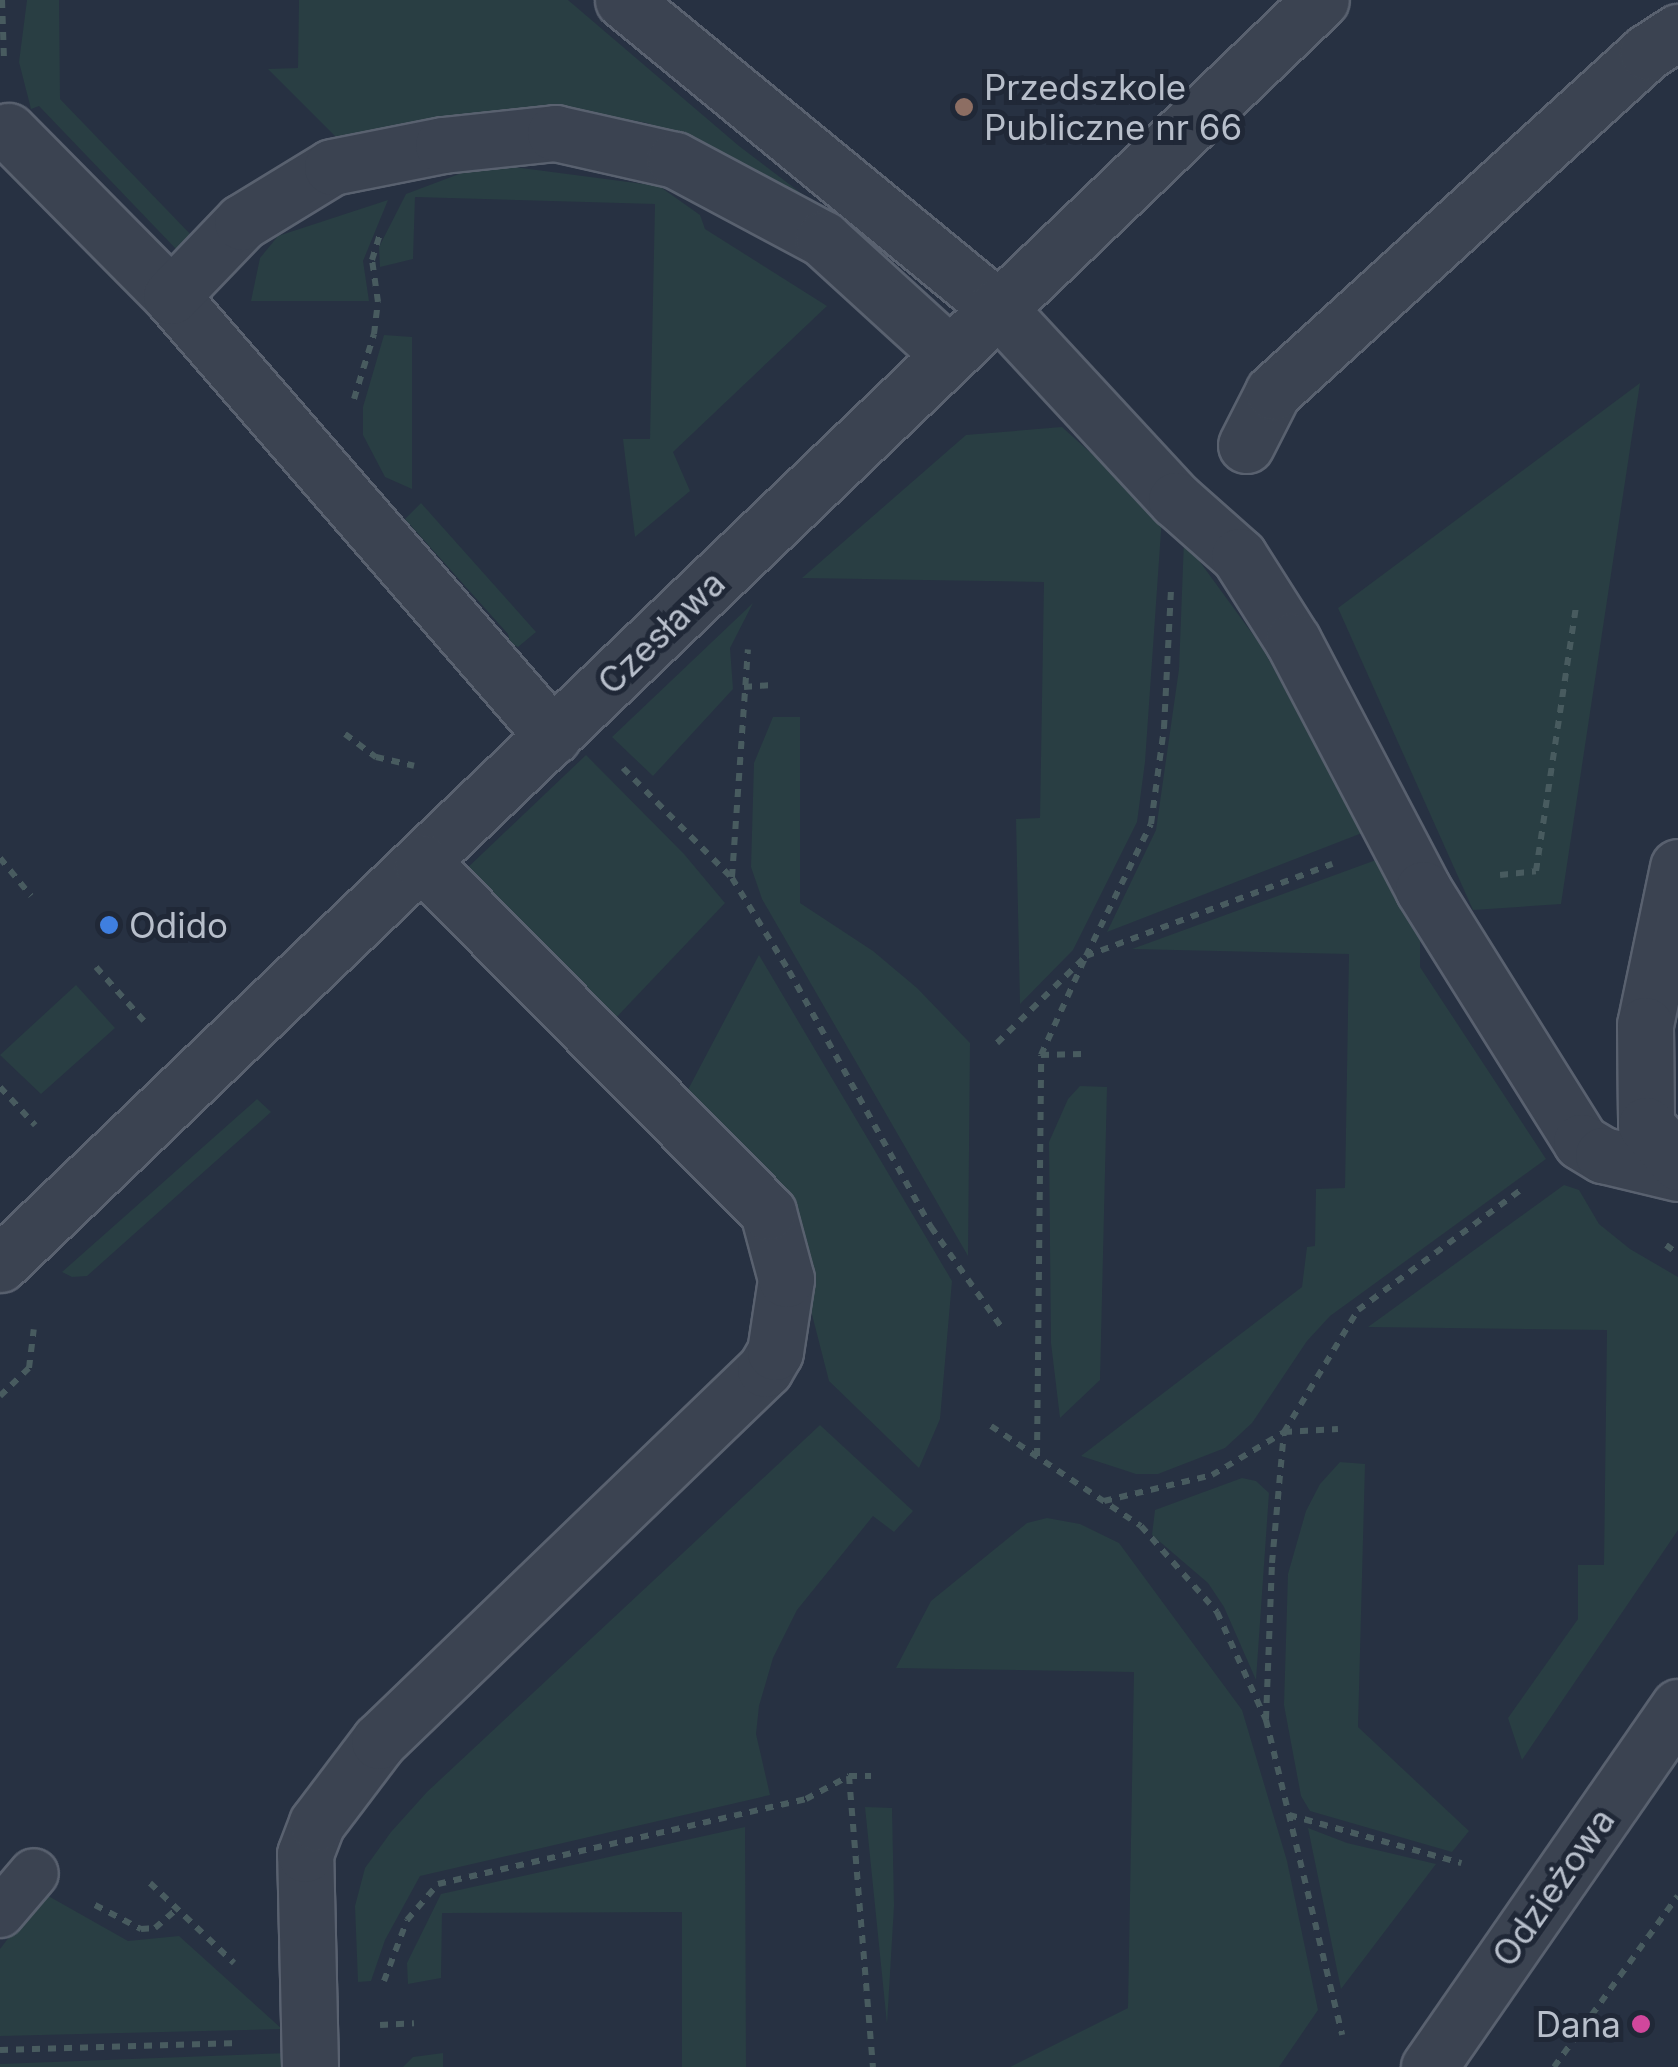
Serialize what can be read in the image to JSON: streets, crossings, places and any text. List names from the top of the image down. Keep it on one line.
{"streets":{"street":["Czesława","Odzieżowa"]},"places":["Przedszkole Publiczne nr 66","Odido","Dana"]}
